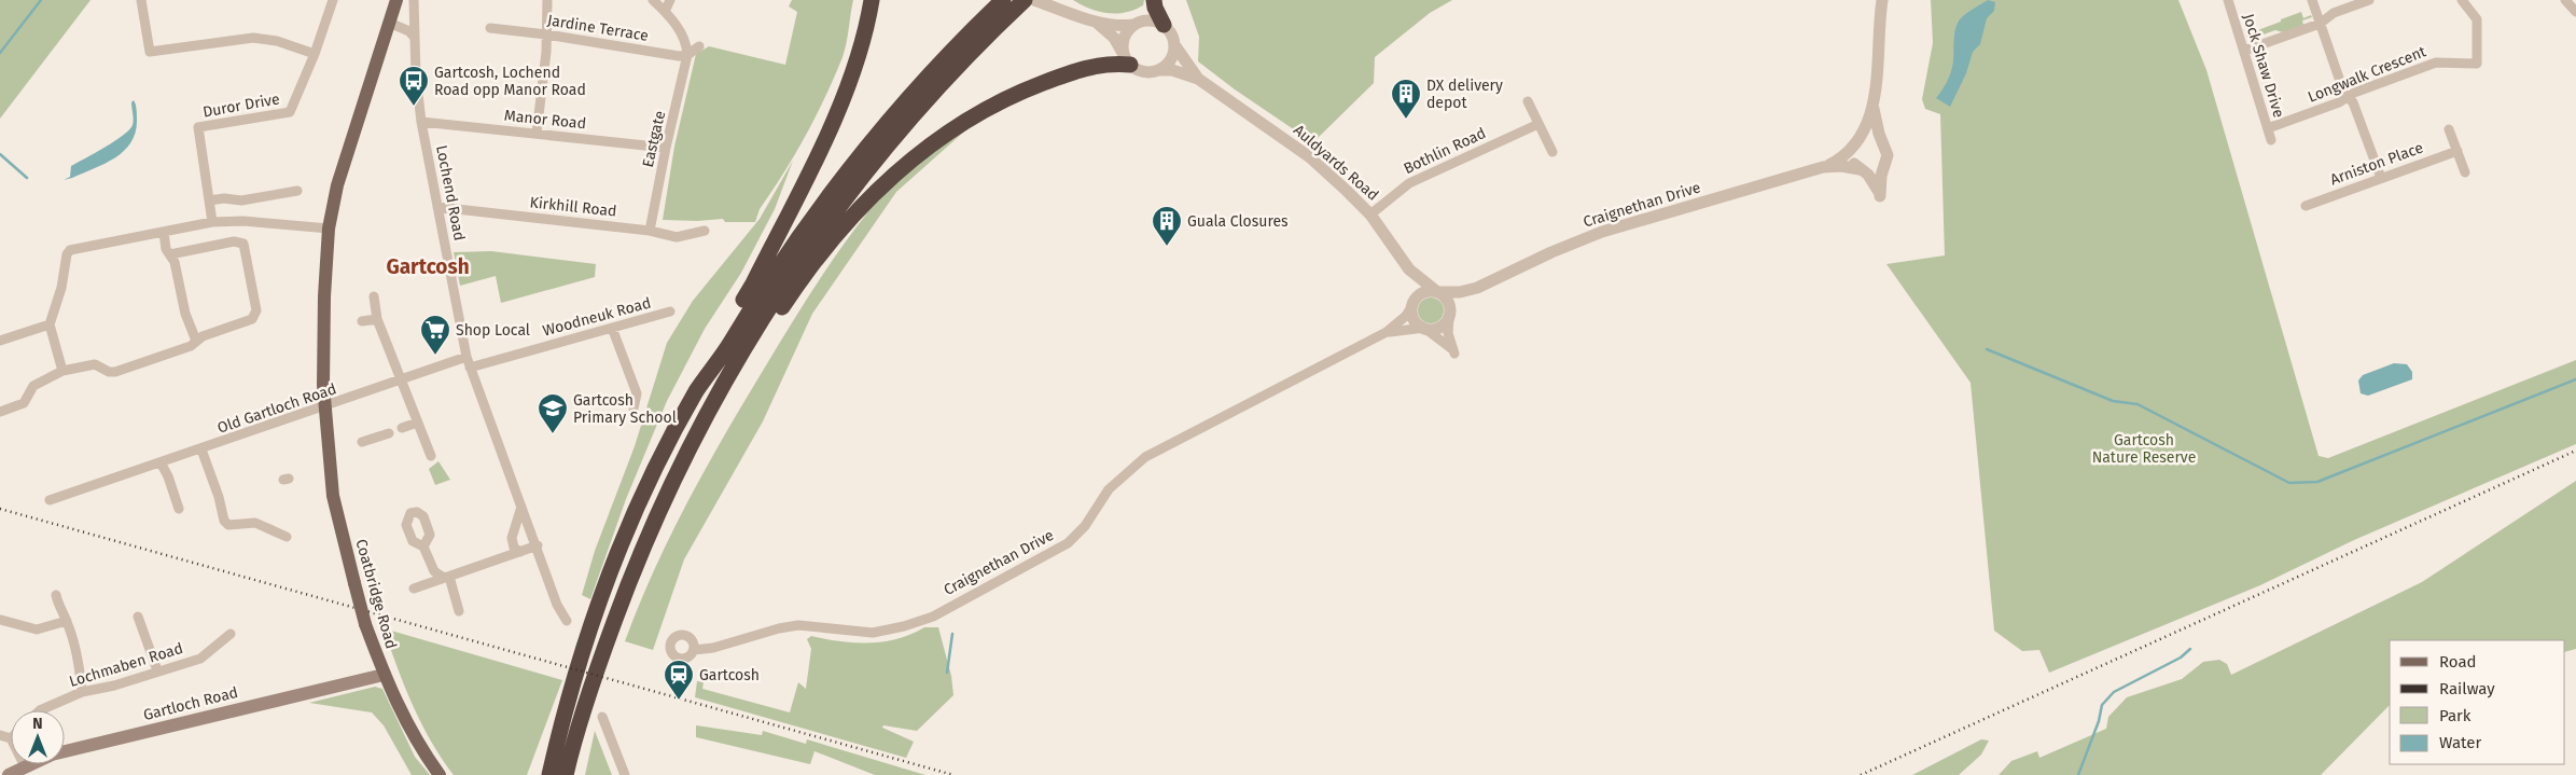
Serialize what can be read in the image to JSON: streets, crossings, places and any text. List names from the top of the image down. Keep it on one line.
{"streets":{"main road":["Coatbridge Road","Gartloch Road"],"street":["Jardine Terrace","Jock Shaw Drive","Longwalk Crescent","Duror Drive","Manor Road","Eastgate","Bothlin Road","Auldyards Road","Arniston Place","Lochend Road","Craignethan Drive","Kirkhill Road","Woodneuk Road","Old Gartloch Road","Lochmaben Road"]},"crossings":[["Jardine Terrace","Eastgate"],["Jock Shaw Drive","Longwalk Crescent"],["Manor Road","Eastgate"],["Manor Road","Lochend Road"],["Eastgate","Kirkhill Road"],["Bothlin Road","Auldyards Road"],["Auldyards Road","Craignethan Drive"],["Lochend Road","Kirkhill Road"],["Lochend Road","Woodneuk Road"],["Lochend Road","Old Gartloch Road"],["Old Gartloch Road","Coatbridge Road"],["Coatbridge Road","Gartloch Road"]],"districts":["Gartcosh"],"parks":["Gartcosh Nature Reserve"],"places":{"bus stop":["Gartcosh, Lochend Road opp Manor Road"],"building":["DX delivery depot","Guala Closures"],"supermarket":["Shop Local"],"school or university":["Gartcosh Primary School"],"station":["Gartcosh"]},"legend":["Road","Railway","Park","Water"],"north":"top"}
